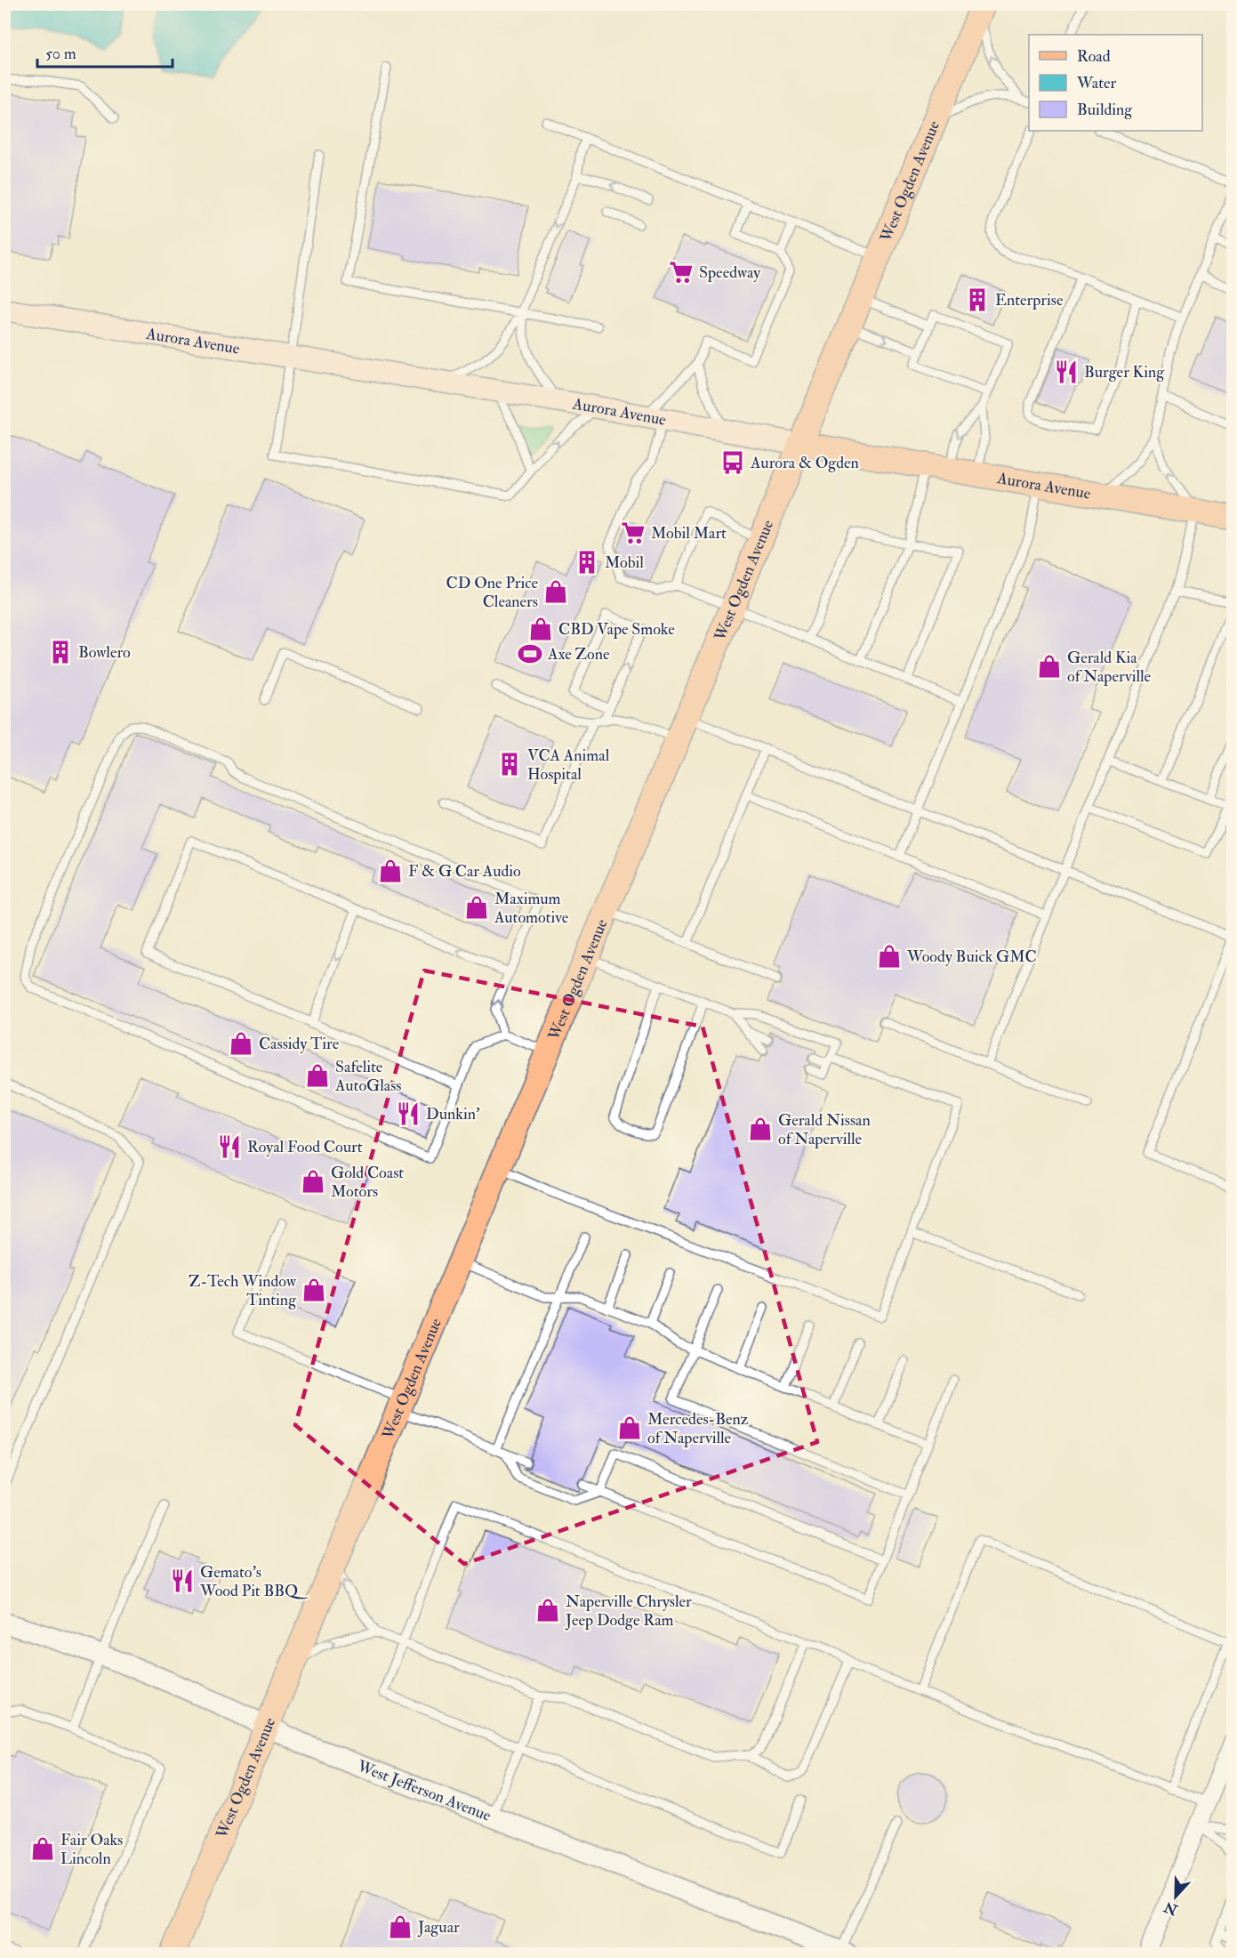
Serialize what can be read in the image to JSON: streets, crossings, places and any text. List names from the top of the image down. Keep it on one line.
{"streets":{"main road":["West Ogden Avenue","Aurora Avenue"],"street":["West Jefferson Avenue"]},"crossings":[["West Ogden Avenue","Aurora Avenue"],["West Ogden Avenue","West Jefferson Avenue"]],"places":{"supermarket":["Speedway","Mobil Mart"],"building":["Enterprise","Mobil","Bowlero","VCA Animal Hospital"],"restaurant":["Burger King","Dunkin'","Royal Food Court","Gemato's Wood Pit BBQ"],"bus stop":["Aurora & Ogden"],"shop":["CD One Price Cleaners","CBD Vape Smoke","Gerald Kia of Naperville","F & G Car Audio","Maximum Automotive","Woody Buick GMC","Cassidy Tire","Safelite AutoGlass","Gerald Nissan of Naperville","Gold Coast Motors","Z-Tech Window Tinting","Mercedes-Benz of Naperville","Naperville Chrysler Jeep Dodge Ram","Fair Oaks Lincoln","Jaguar"],"sports":["Axe Zone"]},"legend":["Road","Water","Building"],"scale_bar":"50 m","north":"bottom"}
